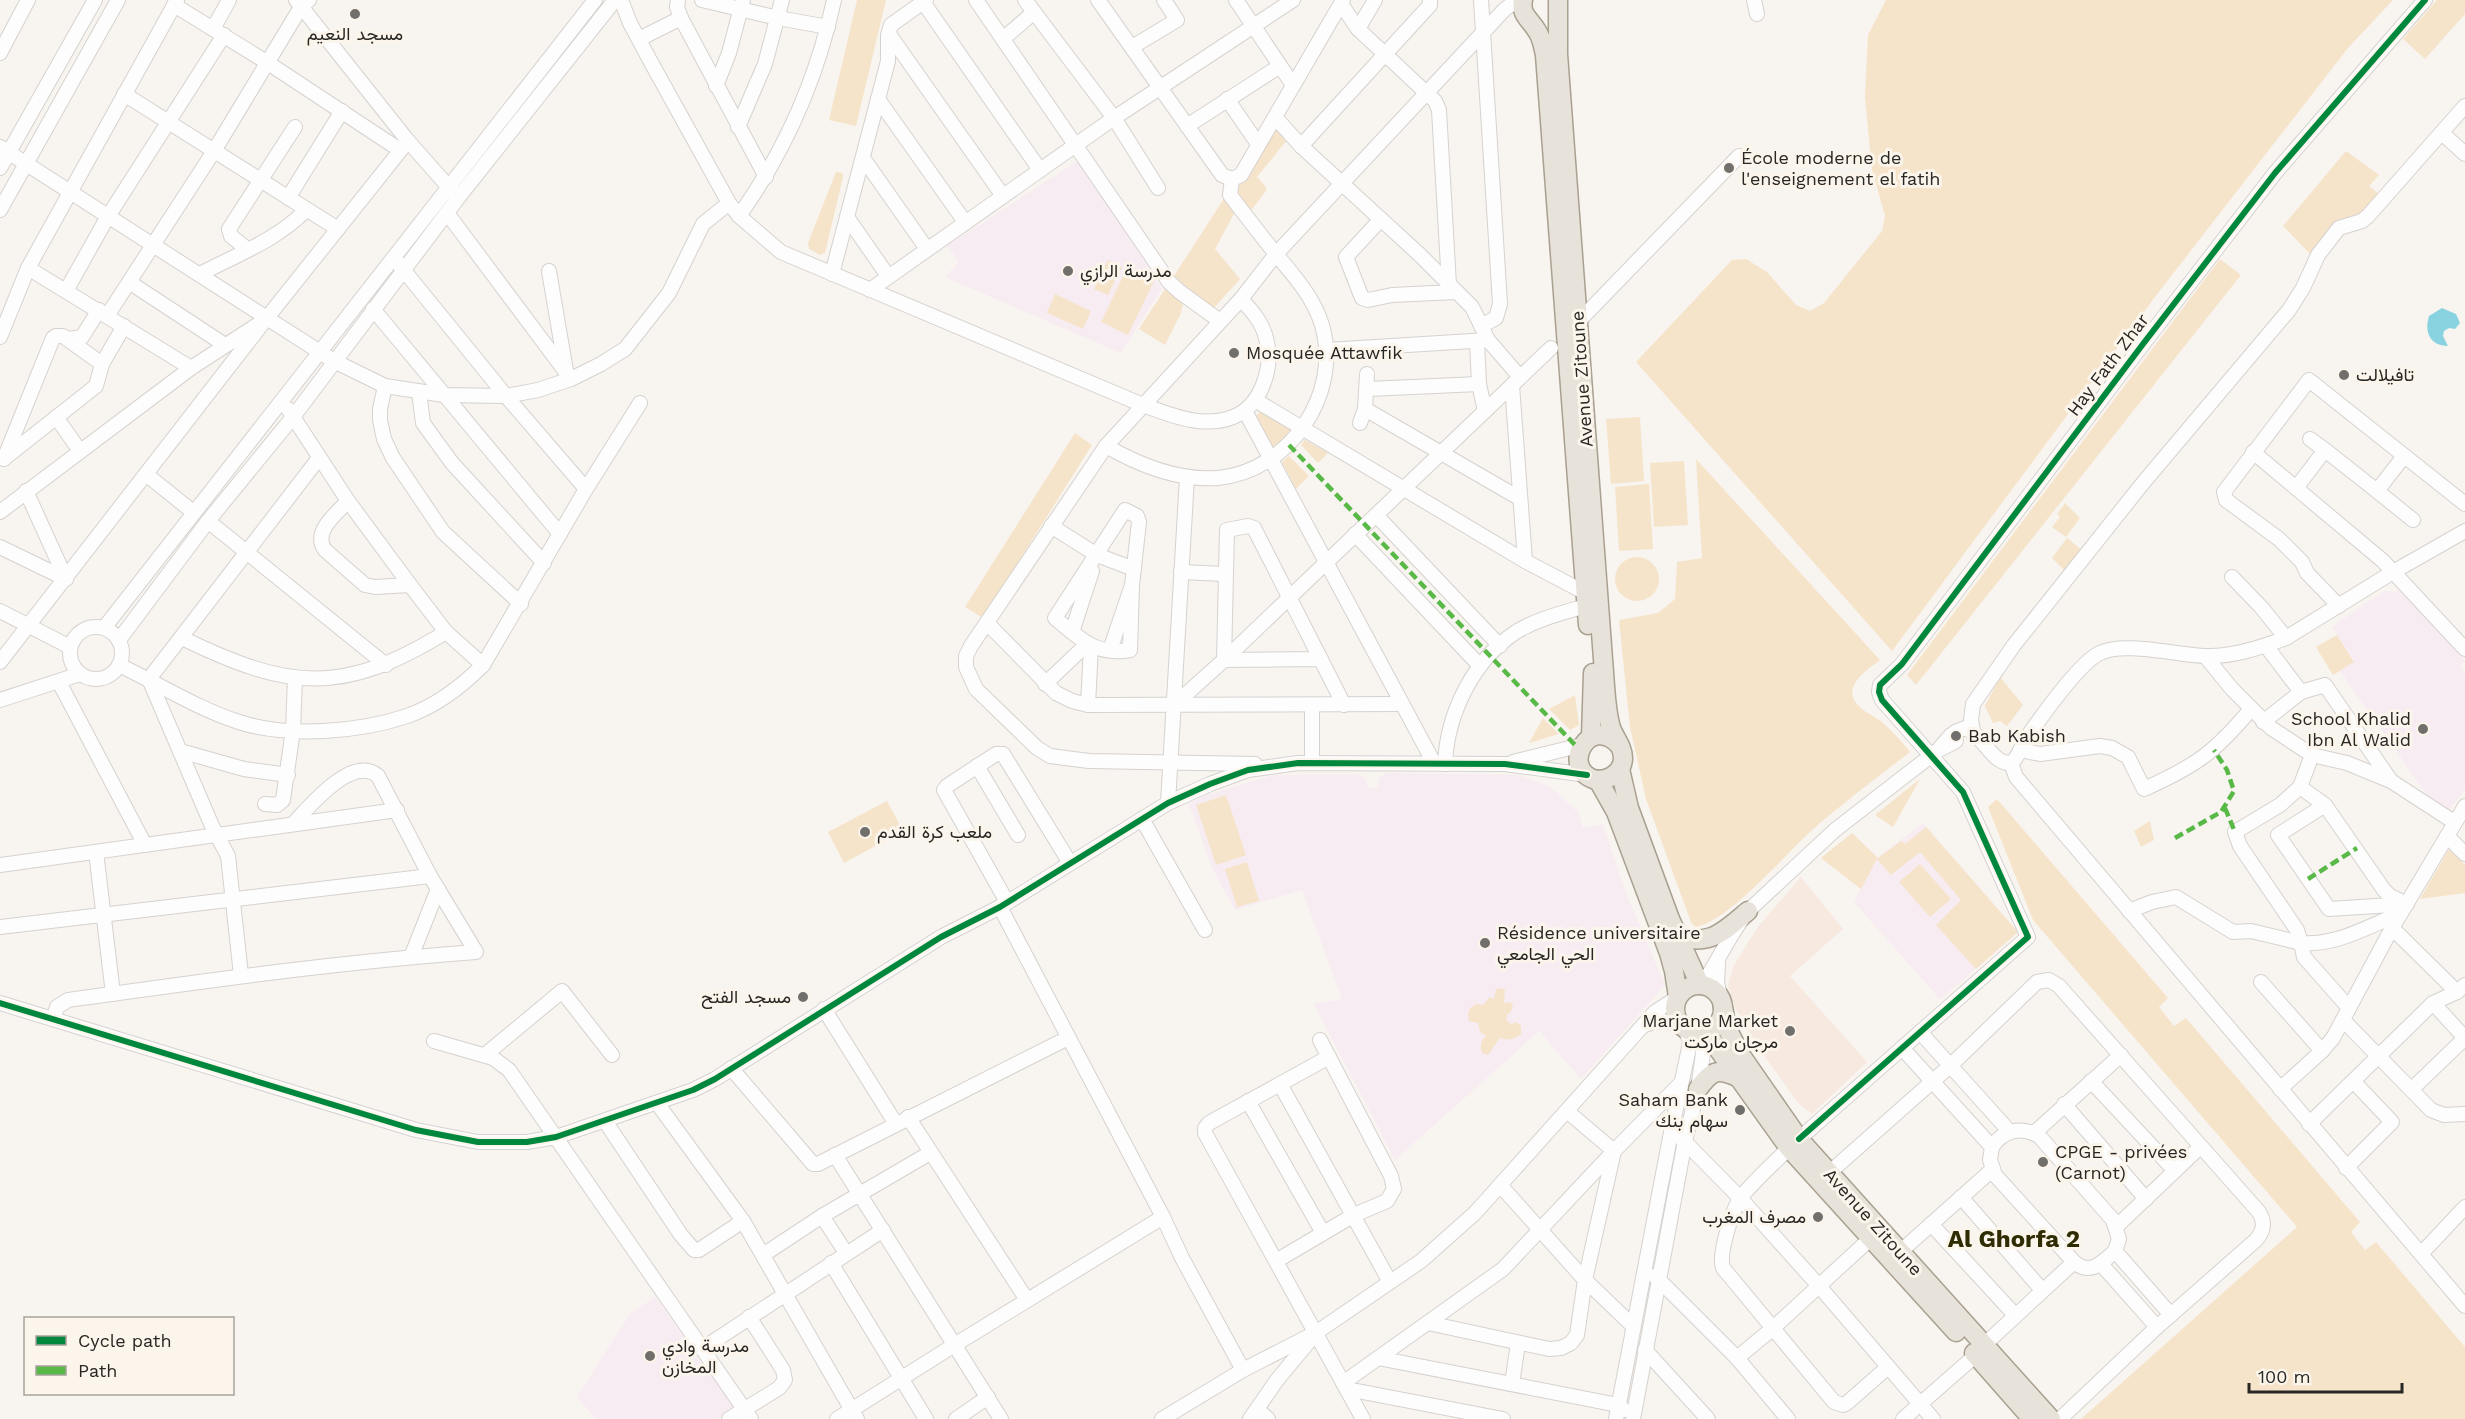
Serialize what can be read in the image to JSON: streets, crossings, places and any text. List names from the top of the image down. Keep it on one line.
{"streets":{"main road":["Avenue Zitoune"],"street":["Hay Fath Zhar"]},"districts":["Al Ghorfa 2"],"places":["مسجد النعيم","École moderne de l'enseignement el fatih","مدرسة الرازي","Mosquée Attawfik","تافيلالت","School Khalid Ibn Al Walid","Bab Kabish","ملعب كرة القدم","Résidence universitaire الحي الجامعي","مسجد الفتح","Marjane Market مرجان ماركت","Saham Bank سهام بنك","CPGE - privées (Carnot)","مصرف المغرب","مدرسة وادي المخازن"],"legend":["Cycle path","Path"],"scale_bar":"100 m"}
